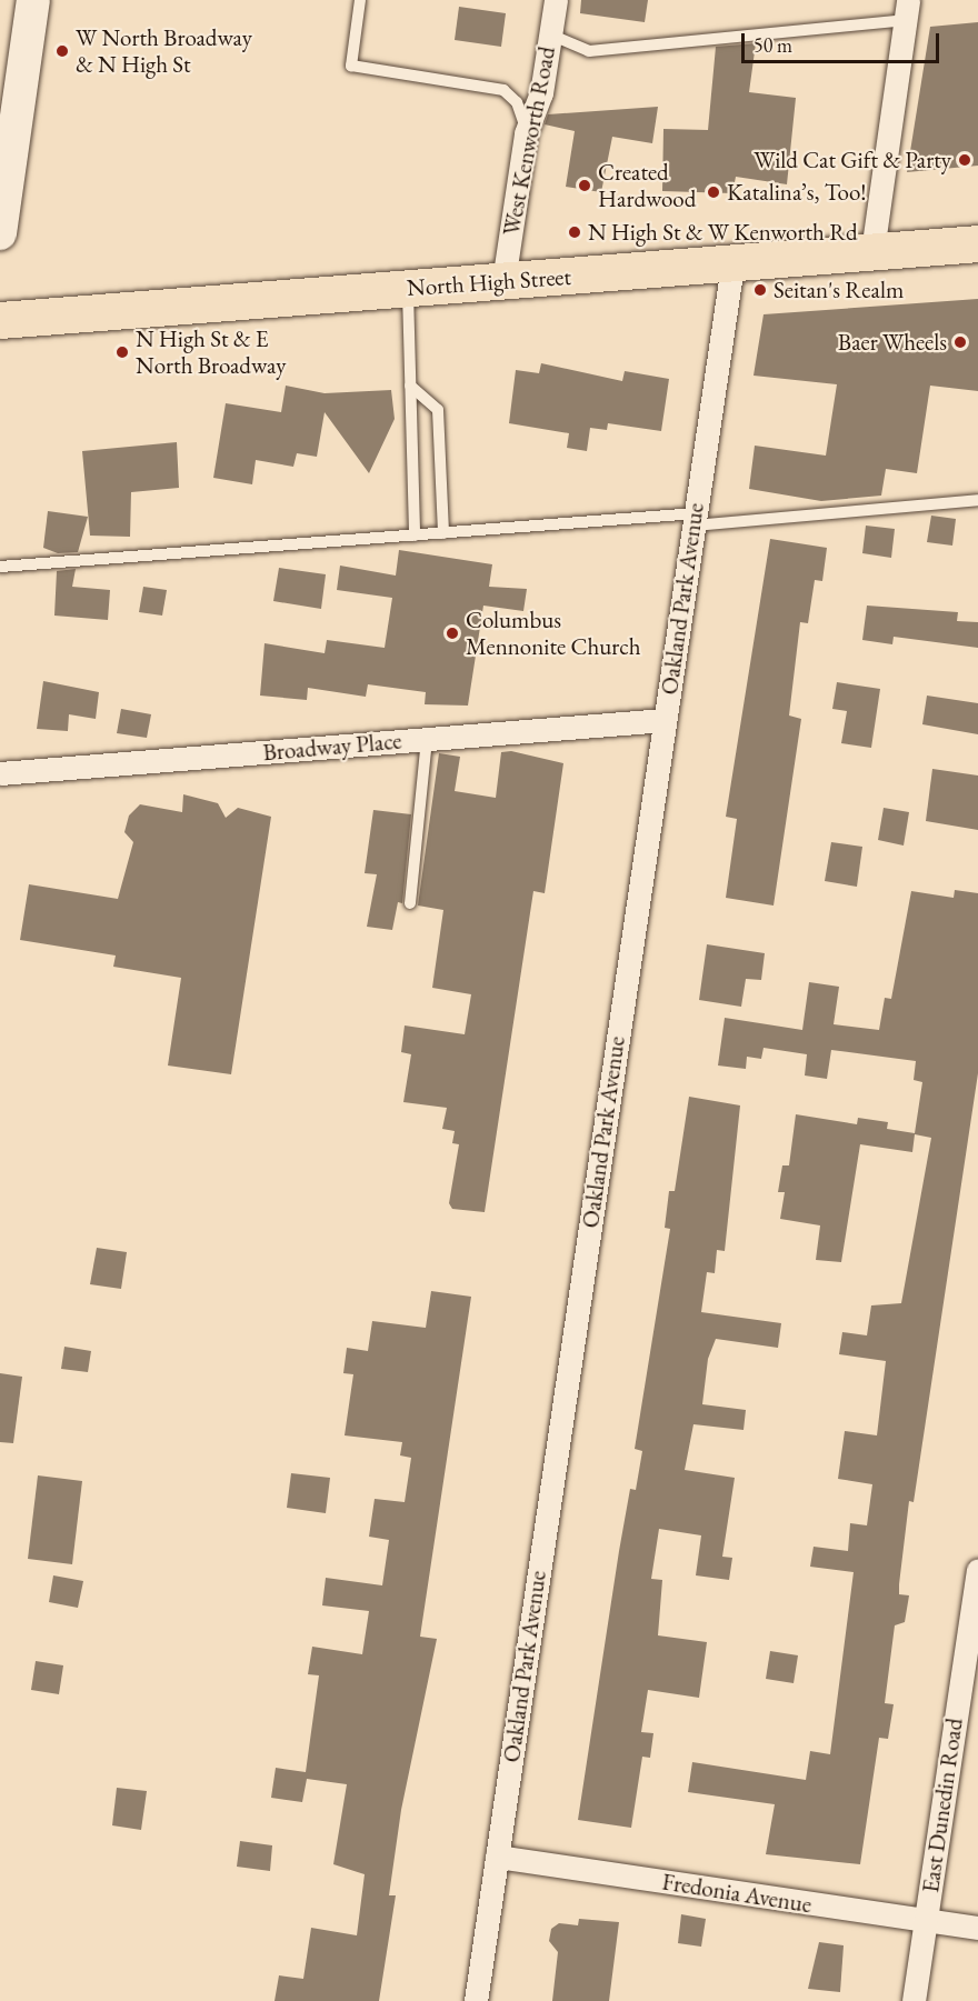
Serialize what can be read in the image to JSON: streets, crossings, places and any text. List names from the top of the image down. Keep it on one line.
{"streets":{"main road":["North High Street"],"street":["West Kenworth Road","Oakland Park Avenue","Broadway Place","East Dunedin Road","Fredonia Avenue"]},"crossings":[["West Kenworth Road","North High Street"],["North High Street","Oakland Park Avenue"],["Oakland Park Avenue","Broadway Place"],["Oakland Park Avenue","Fredonia Avenue"],["East Dunedin Road","Fredonia Avenue"]],"places":["W North Broadway & N High St","Wild Cat Gift & Party","Created Hardwood","Katalina’s, Too!","N High St & W Kenworth Rd","Seitan's Realm","Baer Wheels","N High St & E North Broadway","Columbus Mennonite Church"],"scale_bar":"50 m"}
